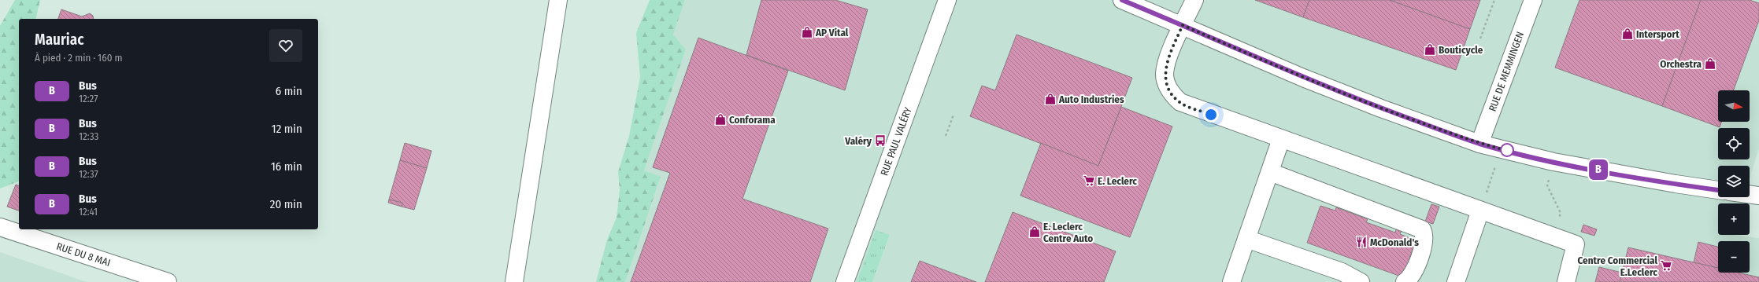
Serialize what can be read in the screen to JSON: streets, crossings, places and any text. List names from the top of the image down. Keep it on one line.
{"streets":{"main road":["RUE DE MEMMINGEN","RUE PAUL VALÉRY","RUE DU 8 MAI"]},"places":{"shop":["AP Vital","Intersport","Bouticycle","Orchestra","Auto Industries","Conforama","E. Leclerc Centre Auto"],"bus stop":["Valéry"],"supermarket":["E. Leclerc","Centre Commercial E.Leclerc"],"restaurant":["McDonald's"]},"lines":["bus line B"],"north":"right","page":{"on_map":"B","heading":["Mauriac","À pied · 2 min · 160 m"],"list":[{"mark":"B","name":"Bus","note":"12:27","value":"6 min"},{"mark":"B","name":"Bus","note":"12:33","value":"12 min"},{"mark":"B","name":"Bus","note":"12:37","value":"16 min"},{"mark":"B","name":"Bus","note":"12:41","value":"20 min"}],"map_buttons":["+","−"]}}
